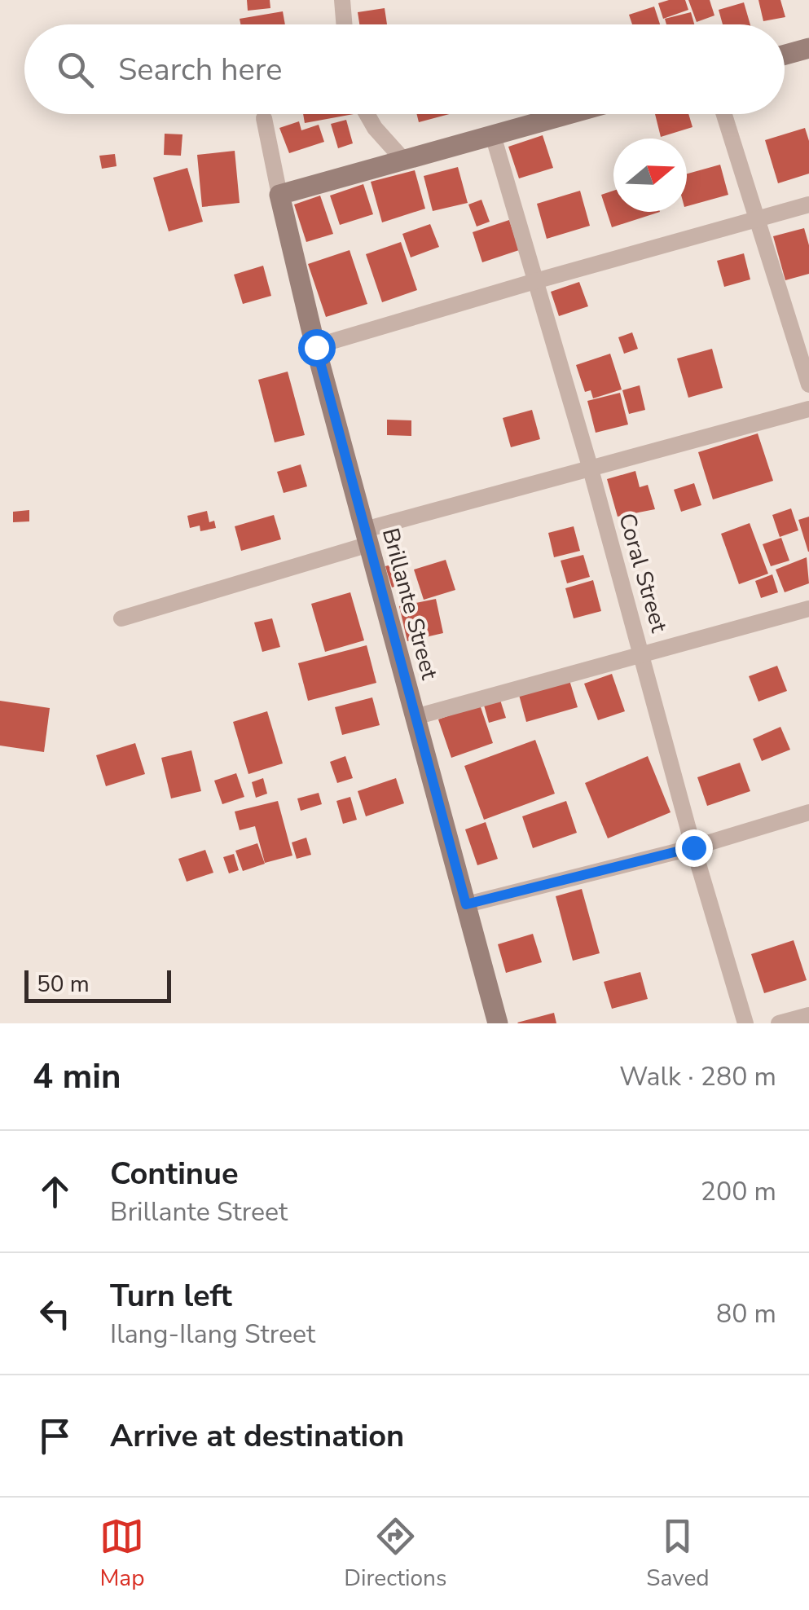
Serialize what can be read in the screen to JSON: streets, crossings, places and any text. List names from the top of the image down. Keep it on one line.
{"streets":{"street":["Coral Street","Brillante Street"]},"scale_bar":"50 m","north":"right","page":{"search":"Search here","scale":"50 m","heading":["4 min","Walk · 280 m"],"list":[["Continue","Brillante Street","200 m"],["Turn left","Ilang-Ilang Street","80 m"],"Arrive at destination"],"nav":["Map","Directions","Saved"]}}
